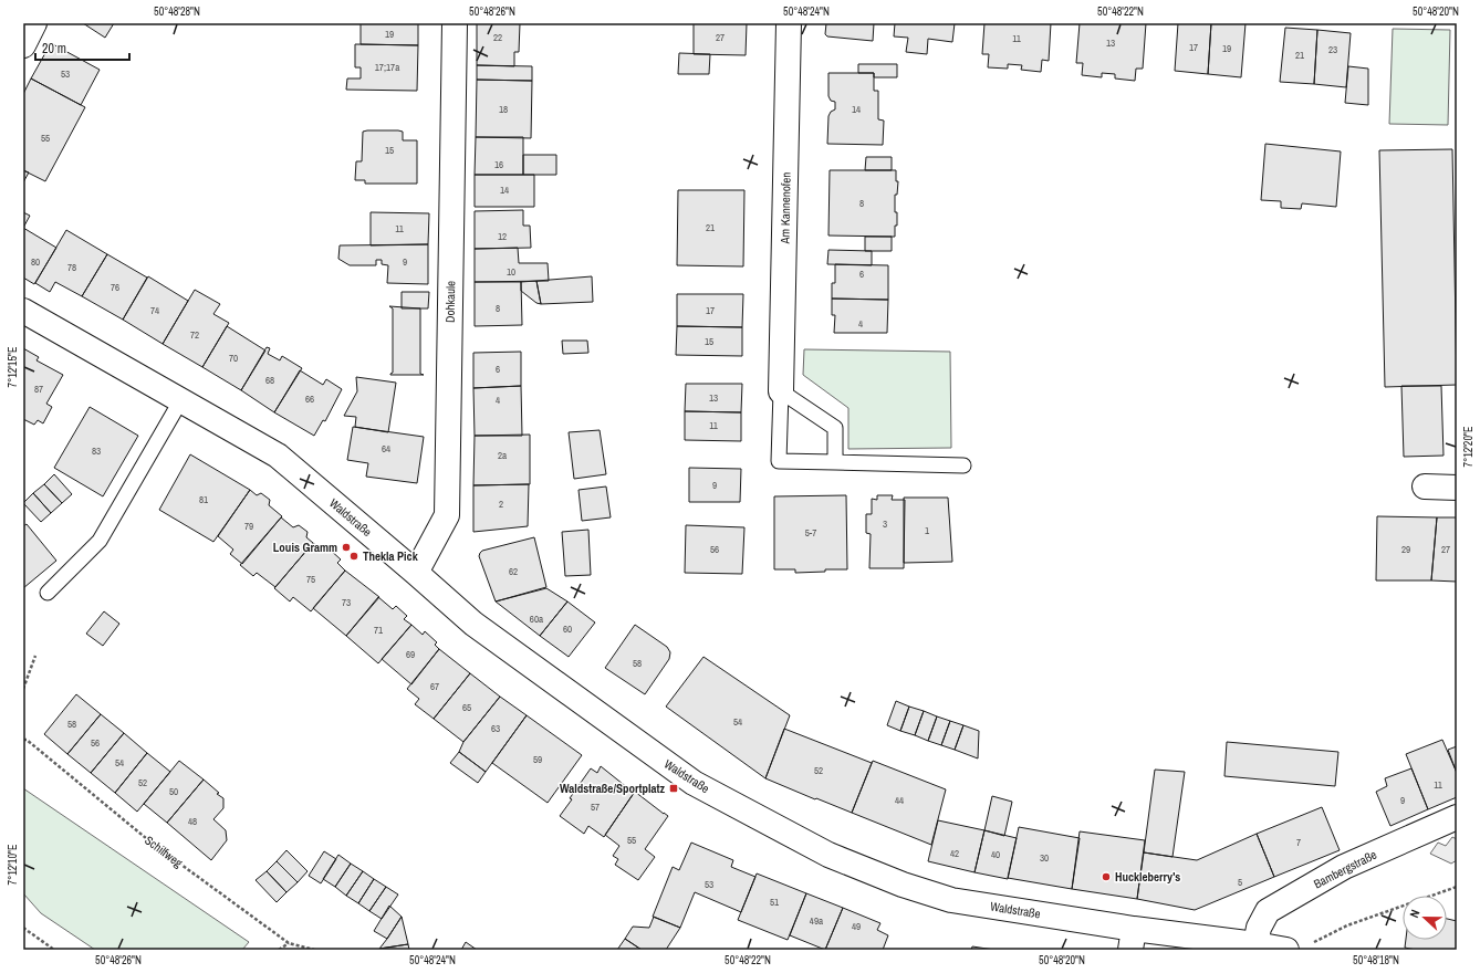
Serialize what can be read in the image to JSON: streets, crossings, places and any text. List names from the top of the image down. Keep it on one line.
{"streets":{"street":["Am Kannenofen","Dohkaule","Waldstraße","Bambergstraße"],"path":["Schilfweg"]},"crossings":[["Dohkaule","Waldstraße"],["Waldstraße","Bambergstraße"]],"places":{"other":["Louis Gramm","Thekla Pick","Huckleberry's"],"transit":["Waldstraße/Sportplatz"]},"house_numbers":["19","22","27","11","13","17","19","23","21","17;17a","53","18","14","55","15","16","14","8","21","11","12","80","9","78","10","6","76","8","74","17","4","72","15","70","6","68","87","13","66","4","11","64","83","2a","9","81","2","3","79","1","5-7","56","29","27","62","75","73","60a","60","71","69","58","67","65","54","58","63","56","59","54","52","52","11","50","44","9","57","48","55","7","42","40","30","5","53","51","49a","49"],"scale_bar":"20 m","north":"left","coordinates":["50°48'28\"N","50°48'26\"N","50°48'24\"N","50°48'22\"N","50°48'20\"N","7°12'15\"E","7°12'20\"E","7°12'10\"E","50°48'18\"N"]}
